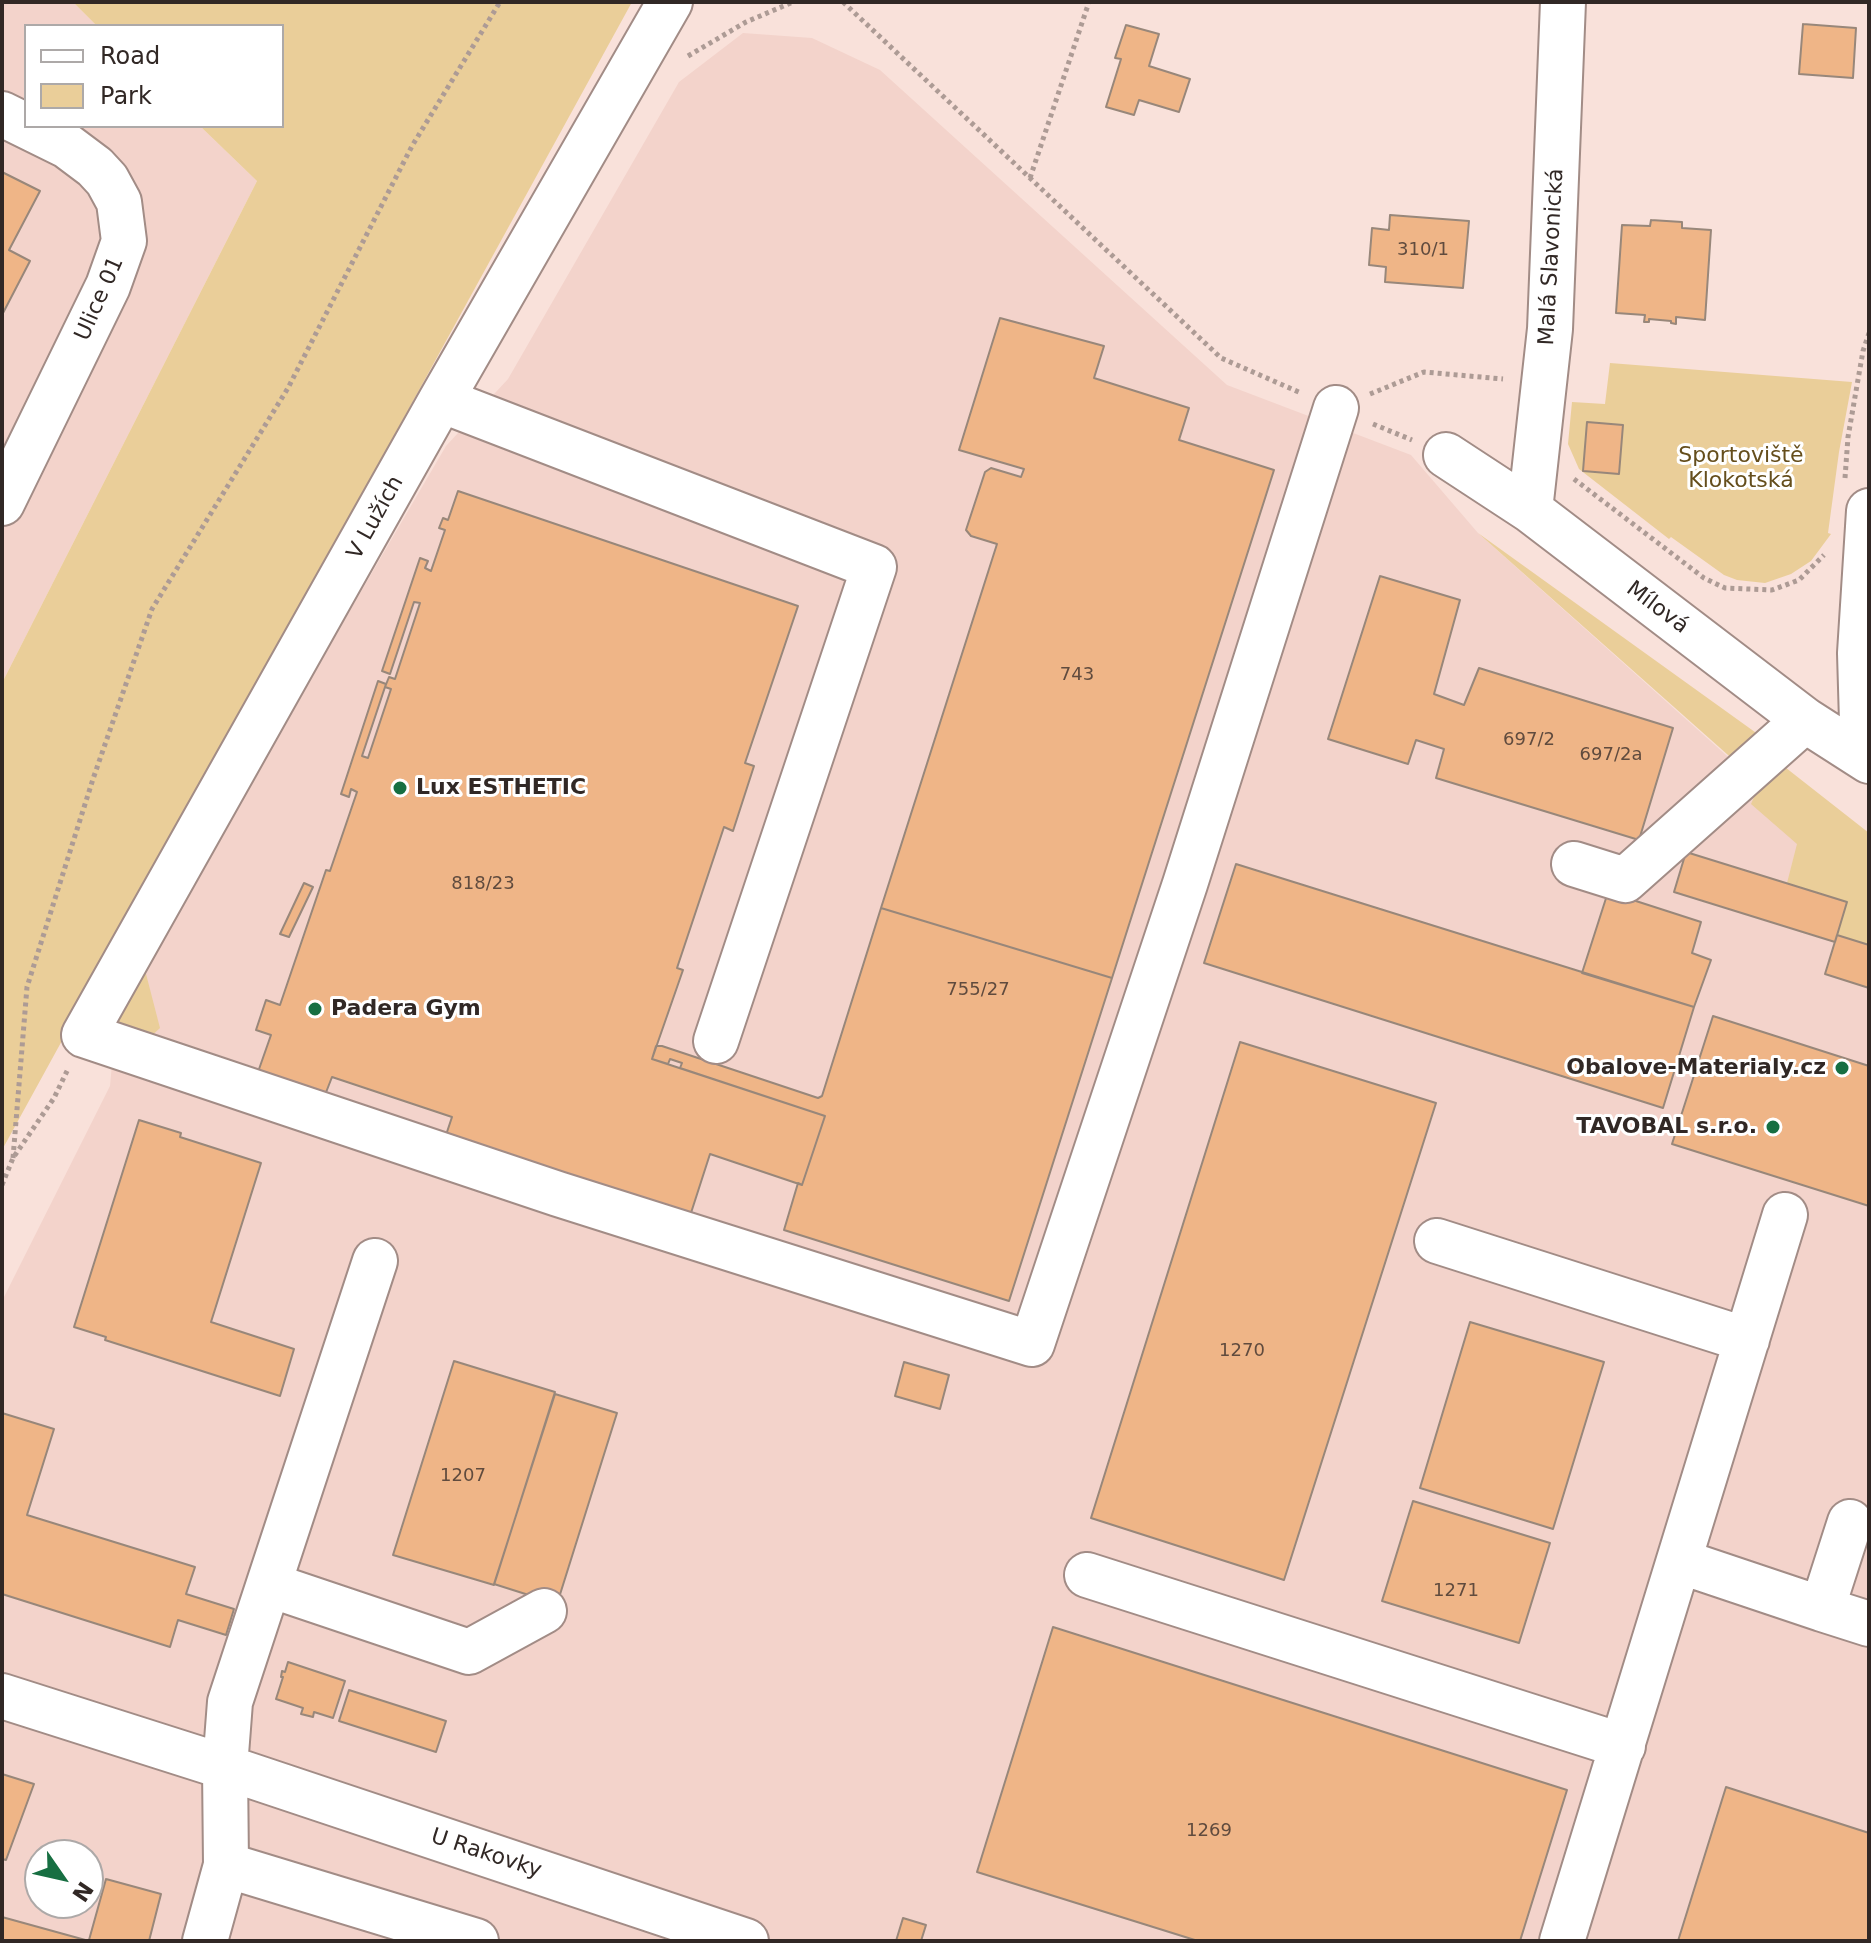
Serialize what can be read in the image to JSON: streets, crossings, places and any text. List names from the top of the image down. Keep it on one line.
{"streets":{"street":["Malá Slavonická","Ulice 01","V Lužích","Mílová","U Rakovky"]},"crossings":[["Malá Slavonická","Mílová"]],"parks":["Sportoviště Klokotská"],"places":["Lux ESTHETIC","Padera Gym","Obalove-Materialy.cz","TAVOBAL s.r.o."],"house_numbers":["310/1","743","697/2","697/2a","818/23","755/27","1270","1207","1271","1269"],"legend":["Road","Park"],"north":"bottom right"}
